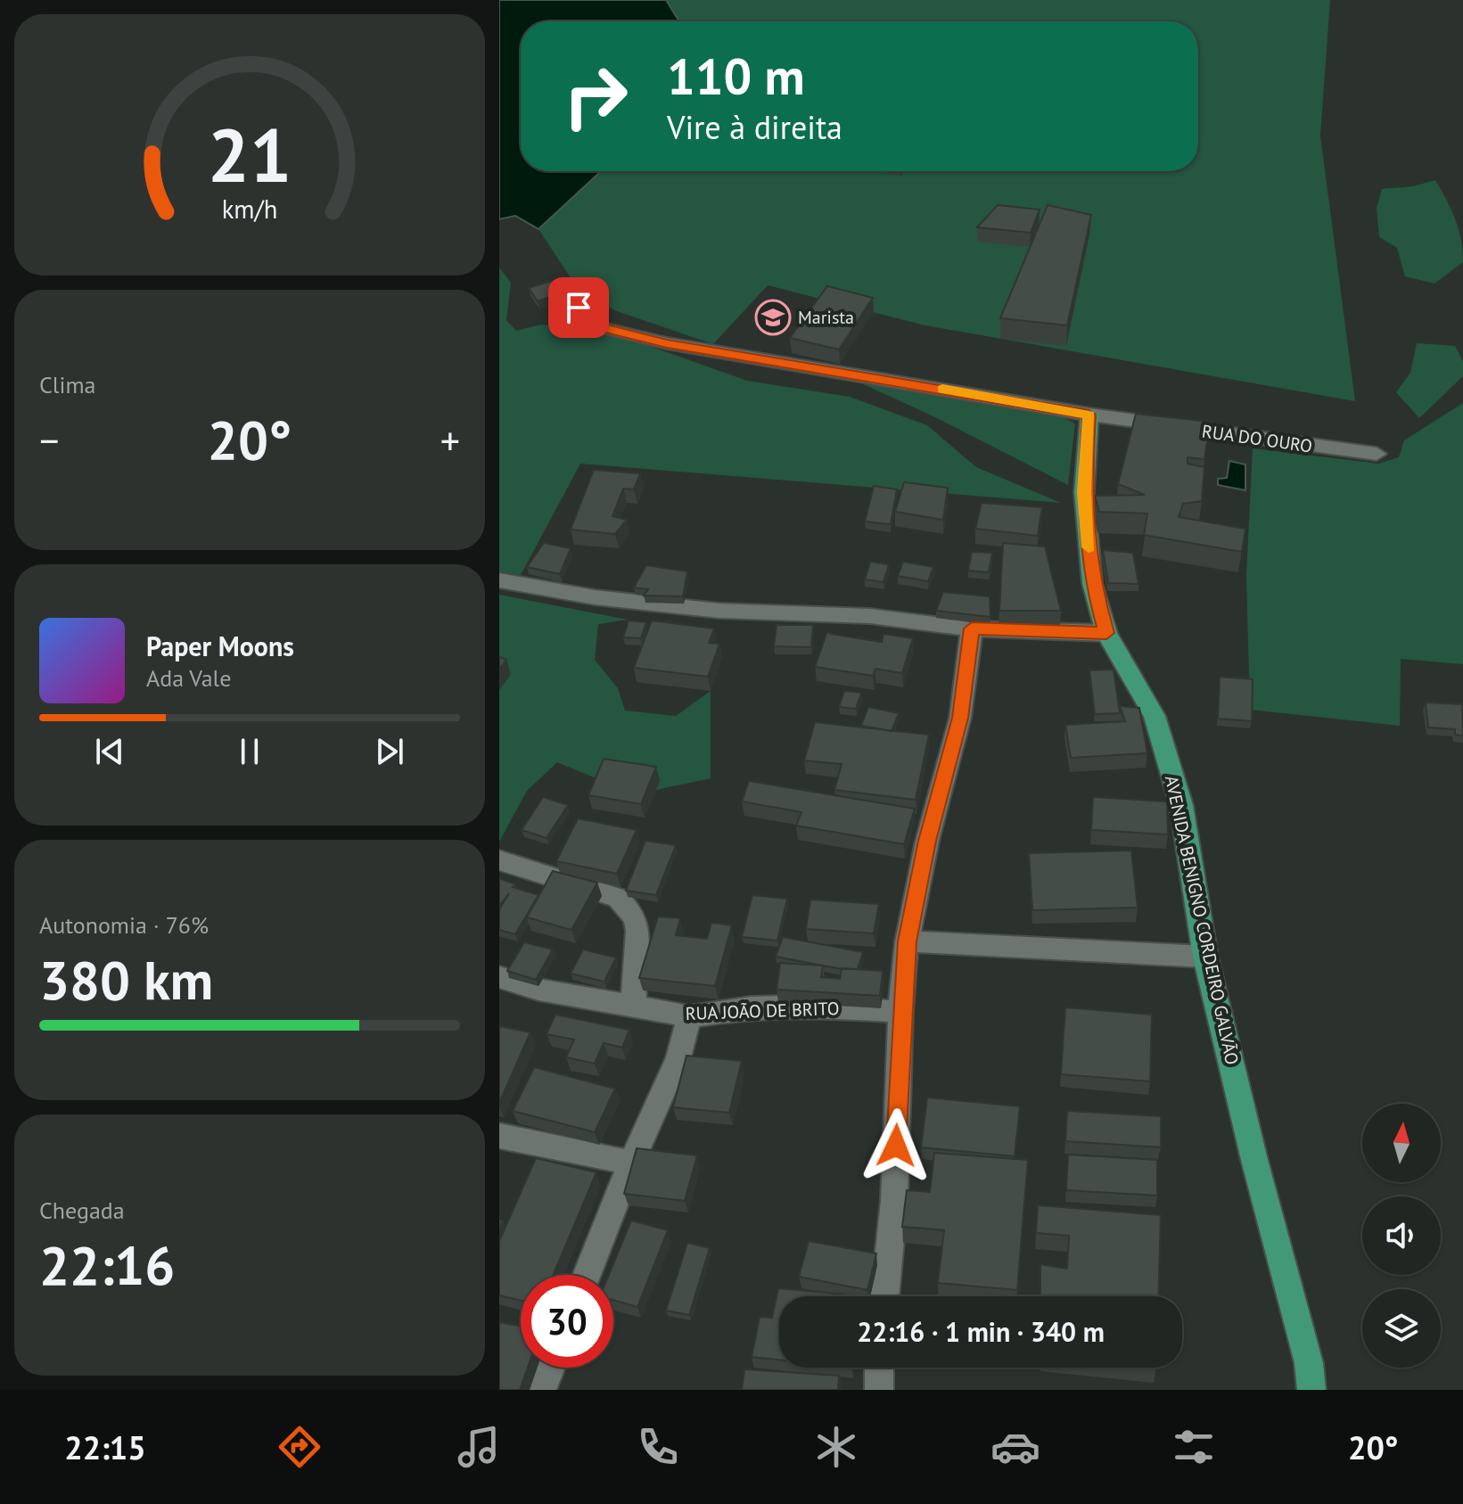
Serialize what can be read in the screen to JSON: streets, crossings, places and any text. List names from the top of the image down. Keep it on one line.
{"streets":{"main road":["AVENIDA BENIGNO CORDEIRO GALVÃO"],"street":["RUA DO OURO","RUA JOÃO DE BRITO"]},"crossings":[["RUA DO OURO","AVENIDA BENIGNO CORDEIRO GALVÃO"]],"places":{"school or university":["Marista"]},"north":"top","page":{"turn":["110 m","Vire à direita"],"tile":["Clima",["Autonomia · 76%","380 km"],["Chegada","22:16"]],"heat":["−","20°","+"],"song":["Paper Moons","Ada Vale"],"limit":"30","trip":"22:16 · 1 min · 340 m","tabs":["22:15","20°"],"gauge":["21","km/h"]}}
